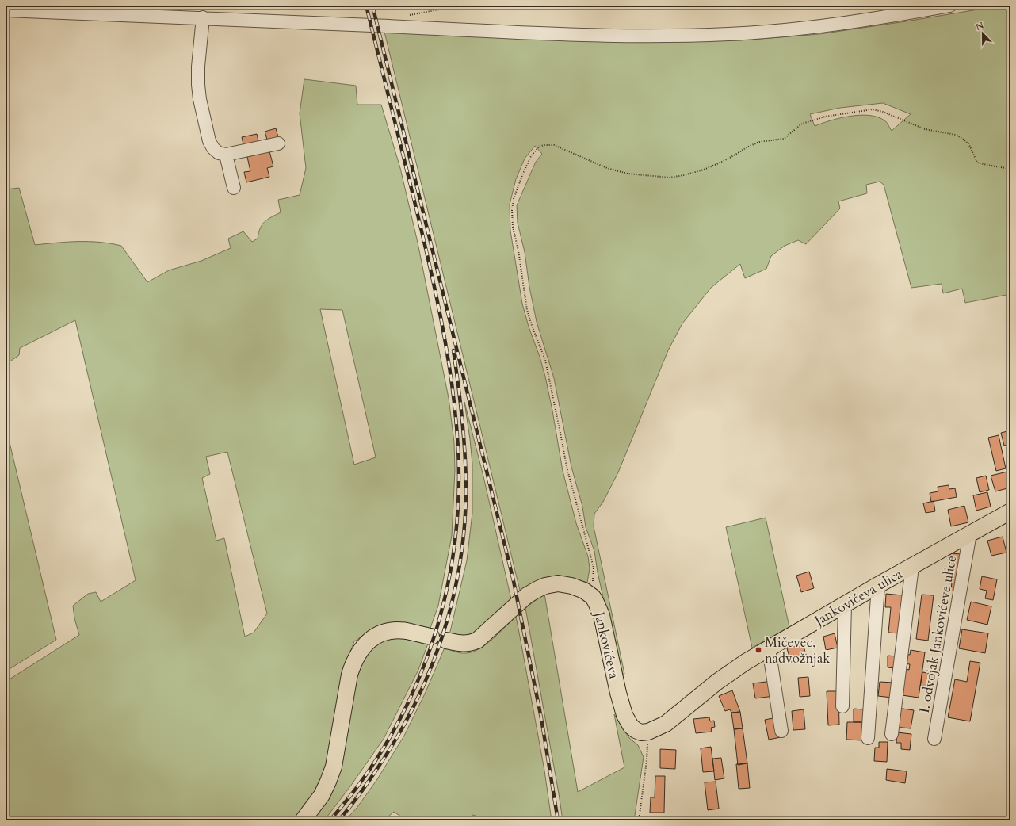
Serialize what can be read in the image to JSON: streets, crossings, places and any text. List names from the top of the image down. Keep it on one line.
{"streets":{"main road":["Jankovićeva ulica","Jankovićeva"],"street":["I. odvojak Jankovićeve ulice"]},"crossings":[["Jankovićeva ulica","I. odvojak Jankovićeve ulice"],["Jankovićeva ulica","Jankovićeva"]],"places":{"transit":["Mičevec, nadvožnjak"]},"north":"top"}
